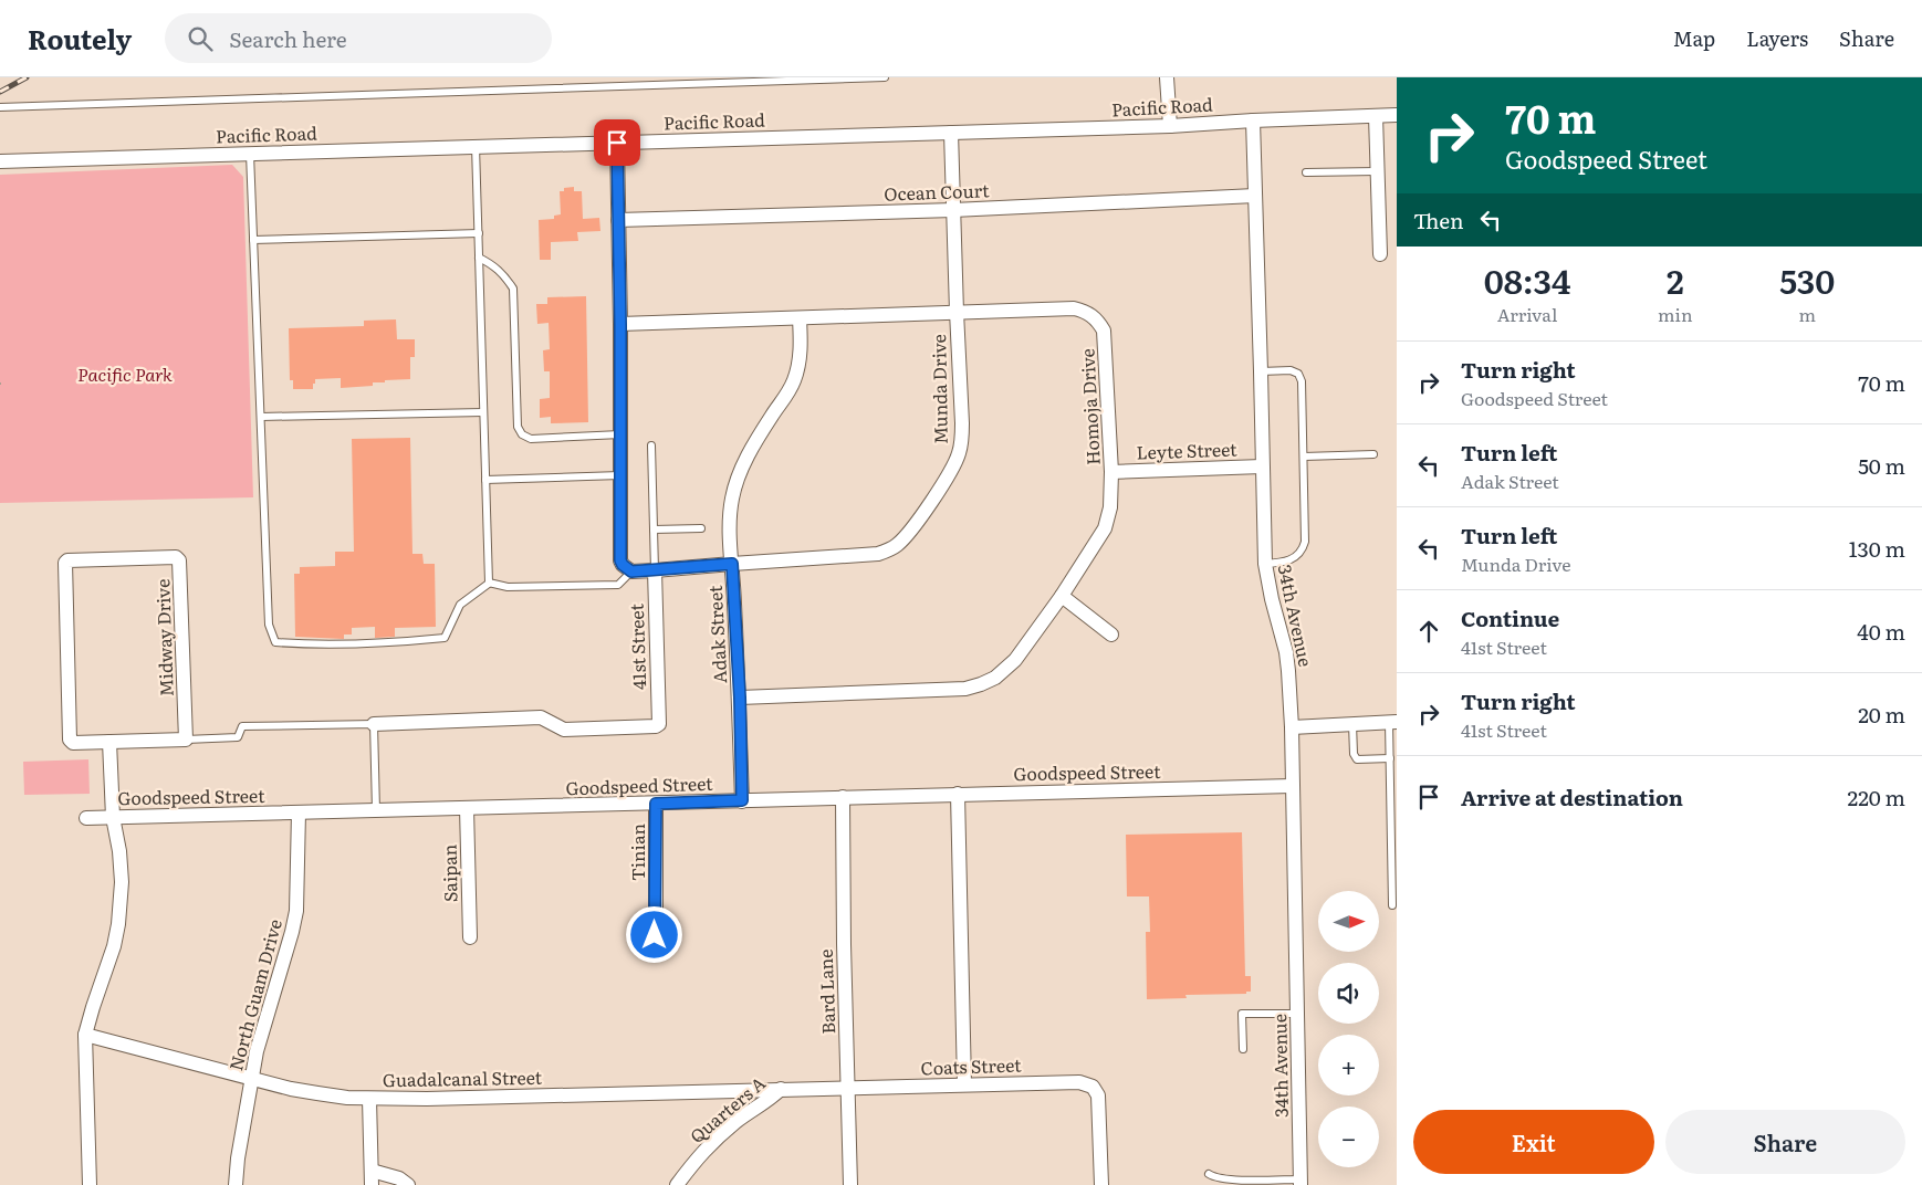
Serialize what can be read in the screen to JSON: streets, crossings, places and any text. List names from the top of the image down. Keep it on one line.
{"streets":{"street":["Pacific Road","Ocean Court","Munda Drive","Homoja Drive","Leyte Street","34th Avenue","Adak Street","Midway Drive","41st Street","Goodspeed Street","Tinian","Saipan","Bard Lane","North Guam Drive","Coats Street","Guadalcanal Street","Quarters A"]},"crossings":[["Pacific Road","Munda Drive"],["Pacific Road","34th Avenue"],["Ocean Court","Munda Drive"],["Ocean Court","34th Avenue"],["Munda Drive","Homoja Drive"],["Munda Drive","Adak Street"],["Munda Drive","41st Street"],["Homoja Drive","Leyte Street"],["Homoja Drive","Adak Street"],["Leyte Street","34th Avenue"],["34th Avenue","Goodspeed Street"],["Adak Street","Goodspeed Street"],["Goodspeed Street","Tinian"],["Goodspeed Street","Saipan"],["Goodspeed Street","Bard Lane"],["Goodspeed Street","North Guam Drive"],["Bard Lane","Coats Street"],["Bard Lane","Guadalcanal Street"],["North Guam Drive","Guadalcanal Street"],["Coats Street","Guadalcanal Street"],["Guadalcanal Street","Quarters A"]],"parks":["Pacific Park"],"north":"right","page":{"header":"Routely","search":"Search here","nav":["Map","Layers","Share"],"turn":["70 m","Goodspeed Street"],"then":"Then","eta":["08:34","Arrival","2","min","530","m"],"list":[{"name":"Turn right","note":"Goodspeed Street","value":"70 m"},{"name":"Turn left","note":"Adak Street","value":"50 m"},{"name":"Turn left","note":"Munda Drive","value":"130 m"},{"name":"Continue","note":"41st Street","value":"40 m"},{"name":"Turn right","note":"41st Street","value":"20 m"},{"name":"Arrive at destination","value":"220 m"}],"map_buttons":["+","−"],"buttons":["Exit","Share"]}}
